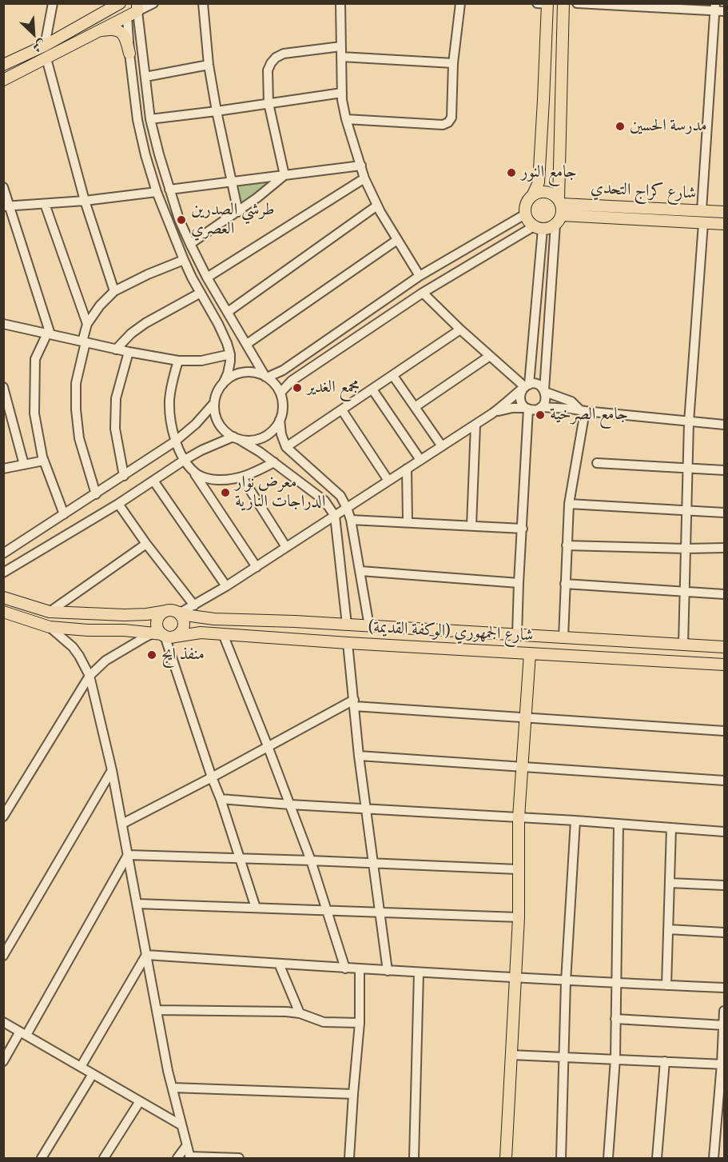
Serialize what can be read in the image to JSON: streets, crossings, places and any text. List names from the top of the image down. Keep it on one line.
{"streets":{"main road":["شارع كراج التحدي","شارع الجمهوري (الوكفة القديمة)"]},"places":["مدرسة الحسين","جامع النور","طرشي الصدرين العصري","مجمع الغدير","جامع الصرخية","معرض نوار الدراجات النارية","منفذ ايج"],"north":"bottom right"}
